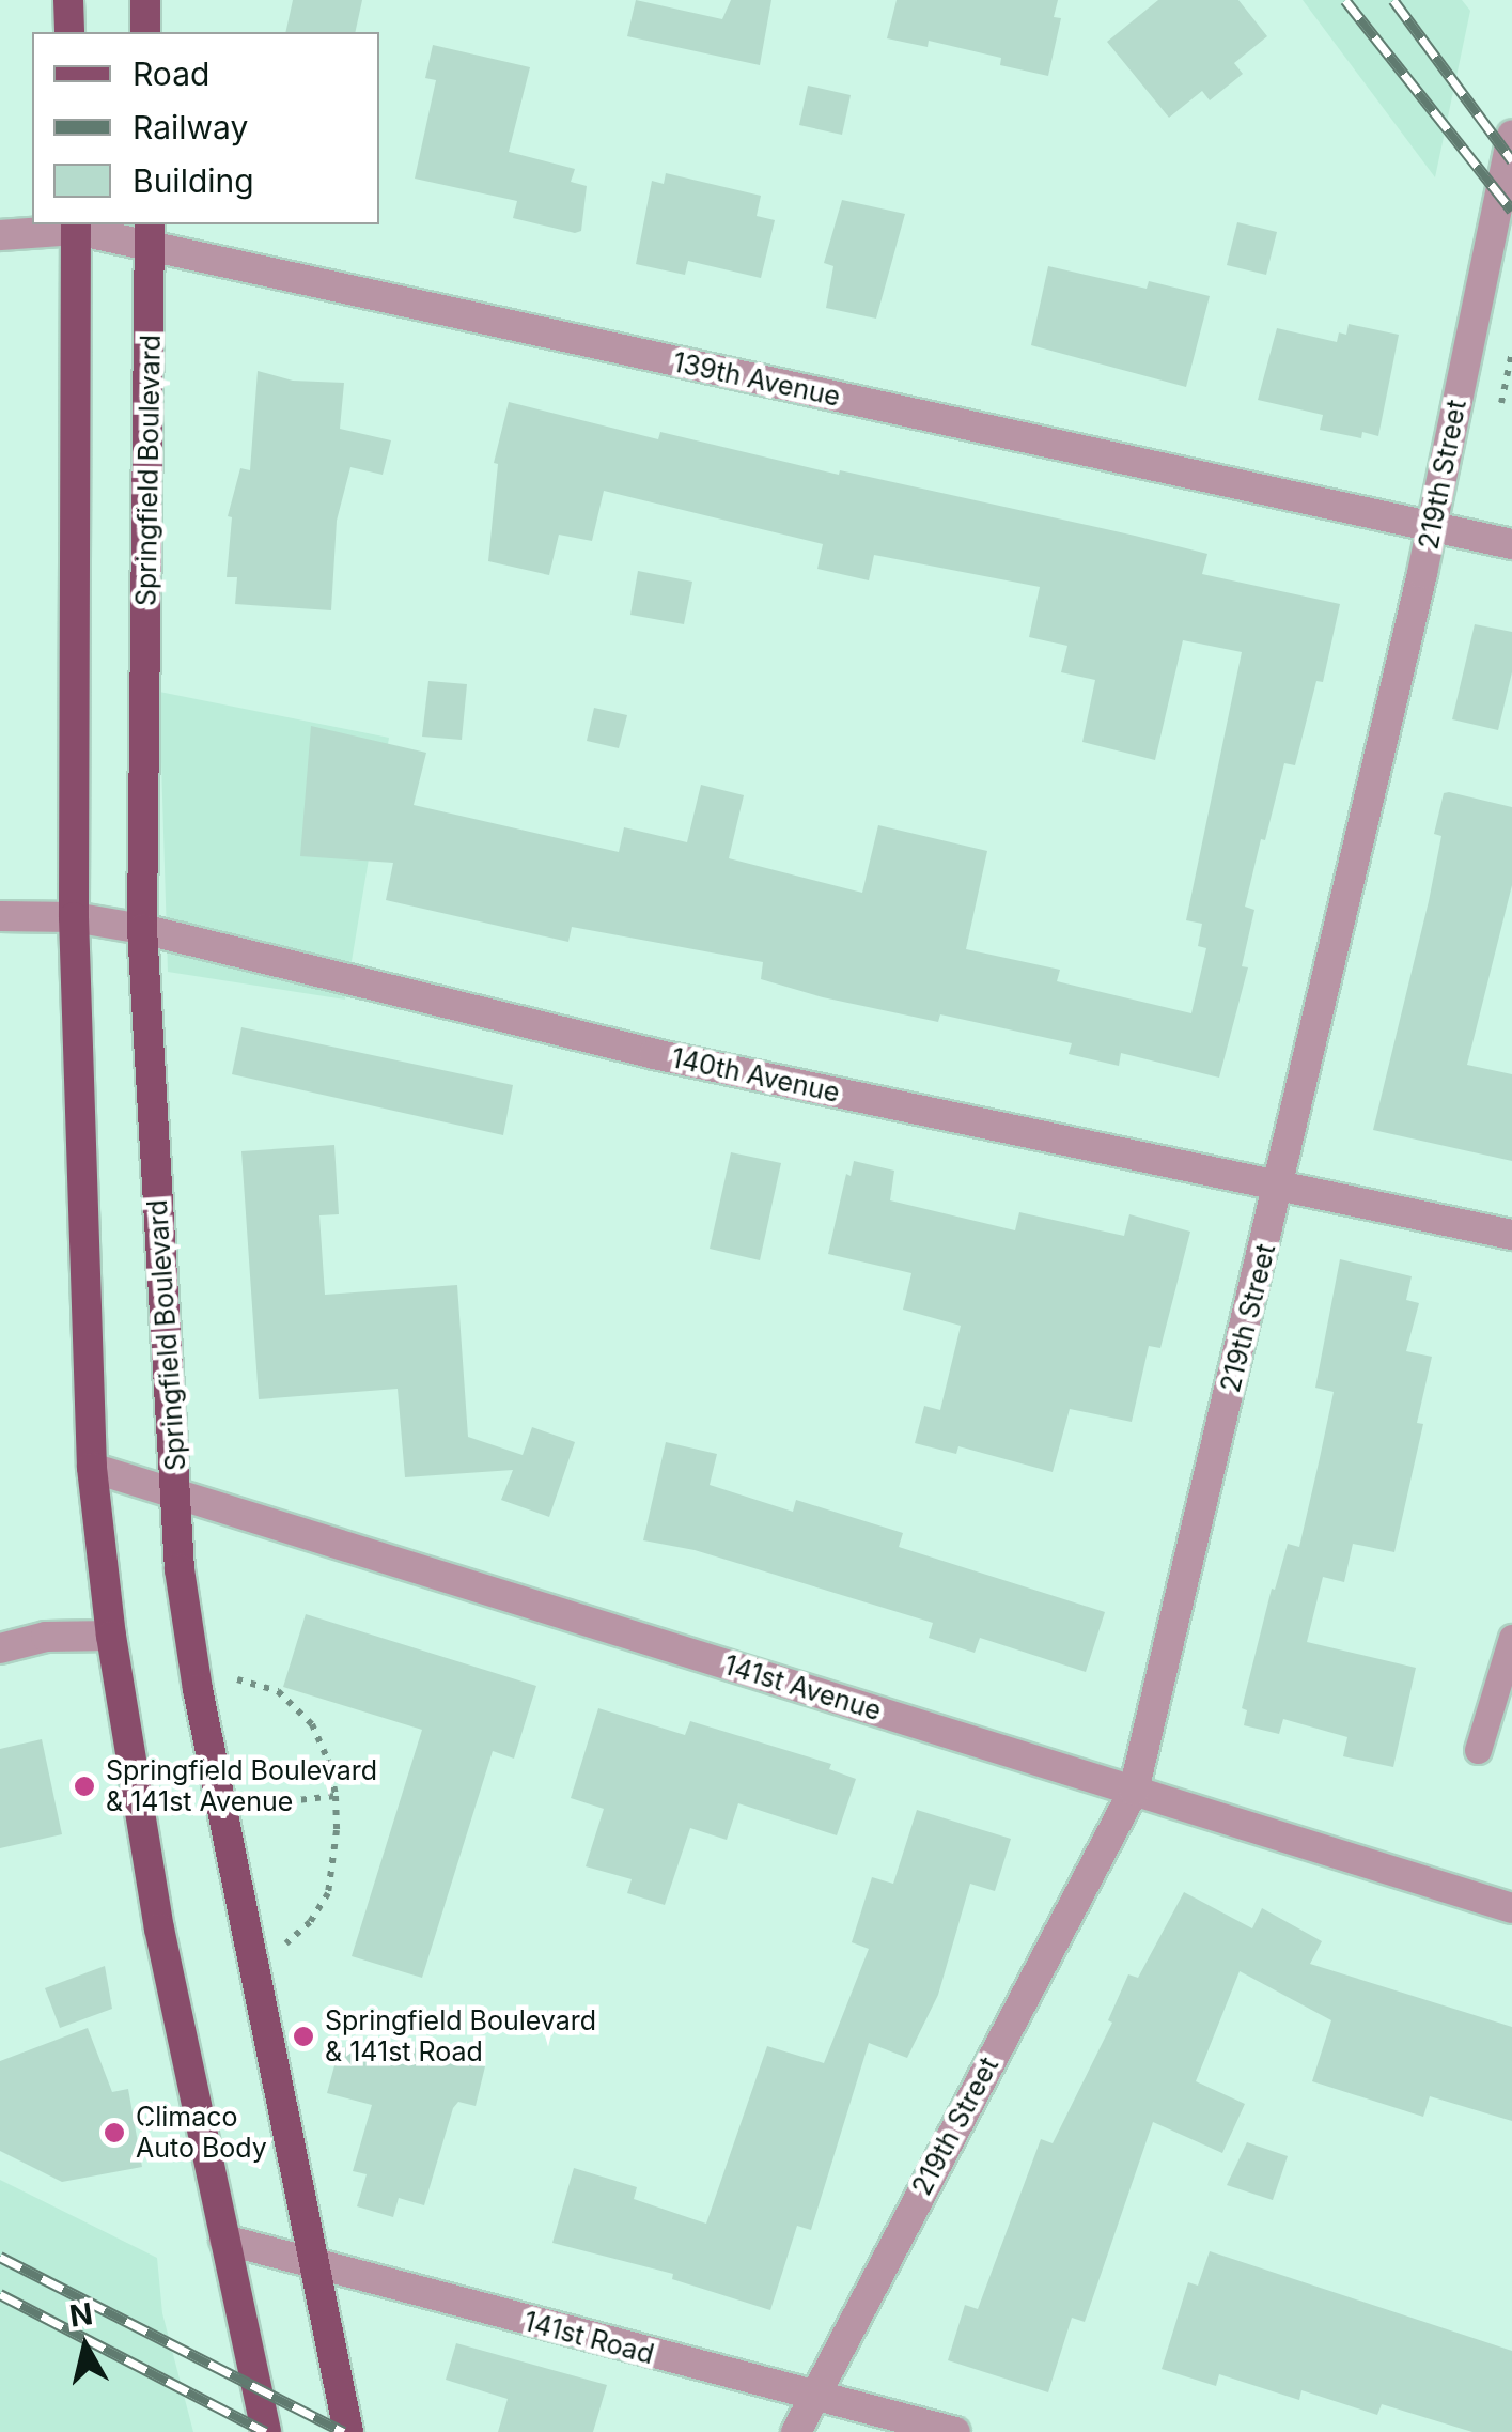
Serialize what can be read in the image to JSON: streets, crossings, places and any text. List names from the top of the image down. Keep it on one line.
{"streets":{"main road":["Springfield Boulevard"],"street":["139th Avenue","219th Street","140th Avenue","141st Avenue","141st Road"]},"crossings":[["139th Avenue","Springfield Boulevard"],["139th Avenue","219th Street"],["Springfield Boulevard","140th Avenue"],["Springfield Boulevard","141st Avenue"],["Springfield Boulevard","141st Road"],["219th Street","140th Avenue"],["219th Street","141st Avenue"],["219th Street","141st Road"]],"places":["Springfield Boulevard & 141st Avenue","Springfield Boulevard & 141st Road","Climaco Auto Body"],"legend":["Road","Railway","Building"],"north":"top"}
